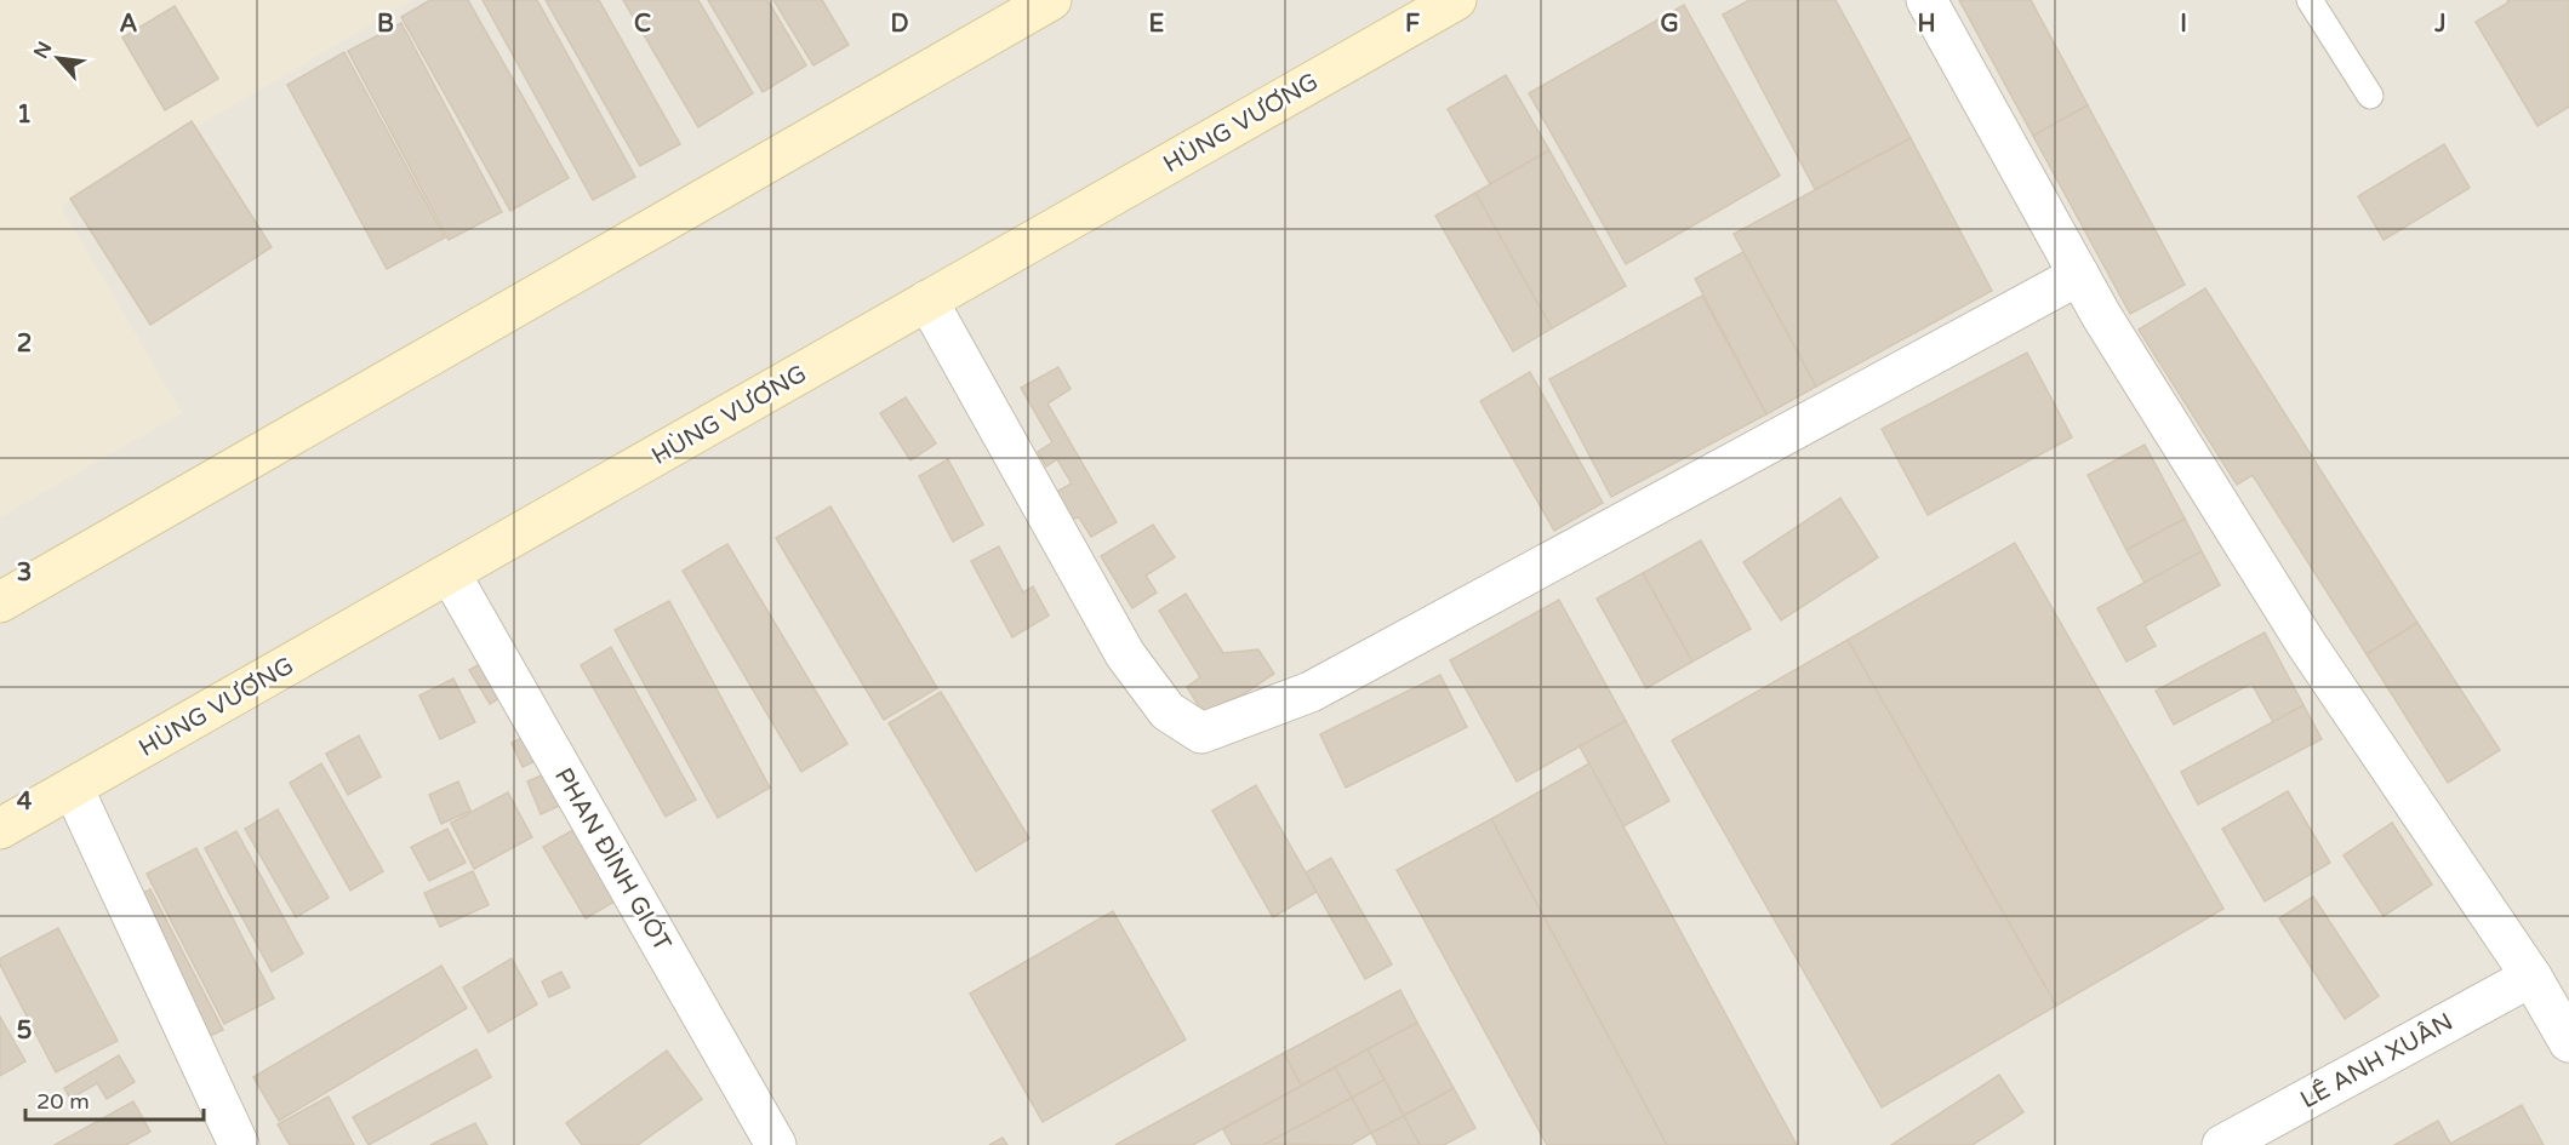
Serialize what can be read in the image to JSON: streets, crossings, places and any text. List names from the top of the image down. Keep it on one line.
{"streets":{"main road":["HÙNG VƯƠNG"],"street":["PHAN ĐÌNH GIÓT","LÊ ANH XUÂN"]},"crossings":[["HÙNG VƯƠNG","PHAN ĐÌNH GIÓT"]],"scale_bar":"20 m","north":"top left","grid":{"columns":["A","B","C","D","E","F","G","H","I","J"],"rows":["1","2","3","4","5"]}}
